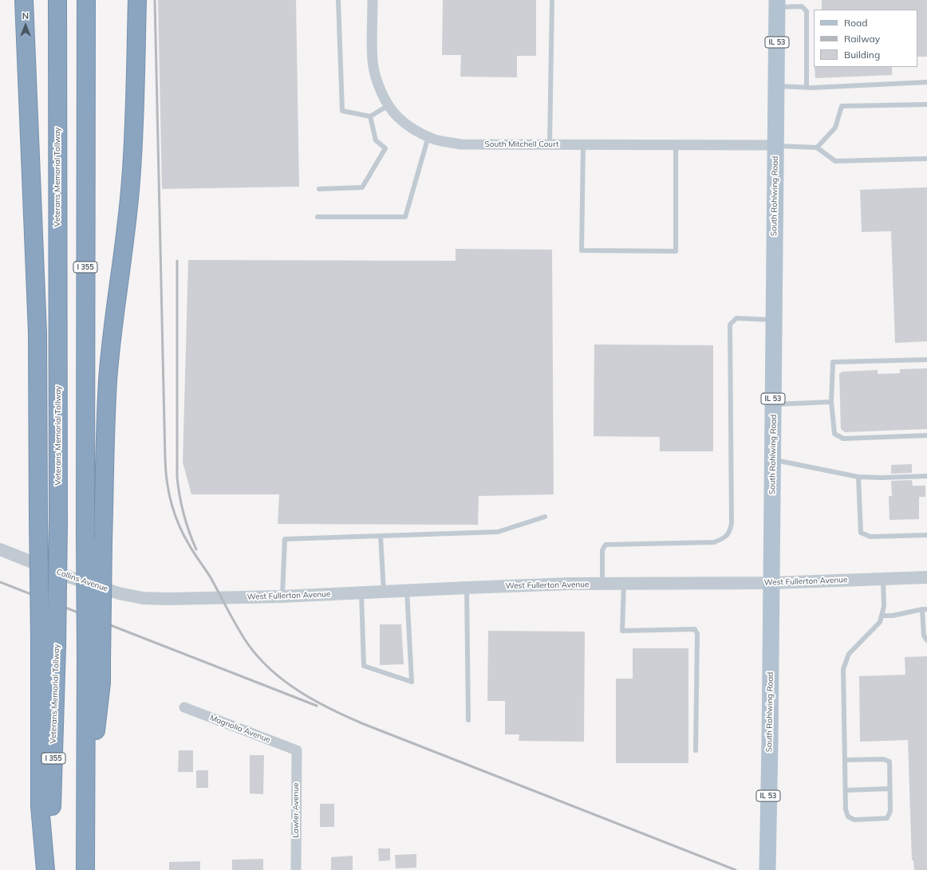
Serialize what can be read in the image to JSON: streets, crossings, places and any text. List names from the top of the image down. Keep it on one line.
{"streets":{"highway":["Veterans Memorial Tollway","I 355"],"main road":["IL 53","South Rohlwing Road"],"street":["South Mitchell Court","Collins Avenue","West Fullerton Avenue","Magnolia Avenue","Lawler Avenue"]},"crossings":[["South Mitchell Court","South Rohlwing Road"],["South Rohlwing Road","West Fullerton Avenue"],["Collins Avenue","West Fullerton Avenue"],["Magnolia Avenue","Lawler Avenue"]],"legend":["Road","Railway","Building"],"north":"top"}
